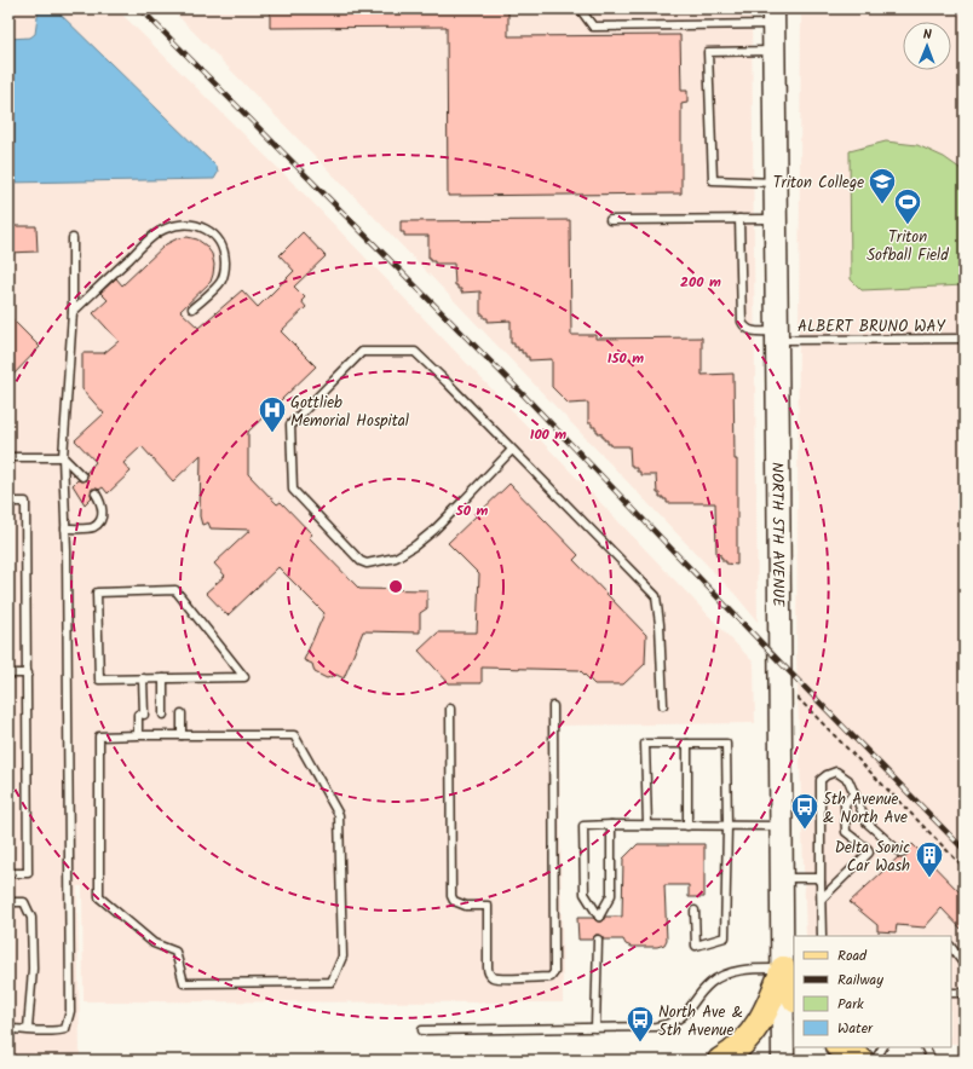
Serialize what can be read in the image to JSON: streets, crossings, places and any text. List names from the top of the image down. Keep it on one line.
{"streets":{"street":["NORTH 5TH AVENUE"],"lane":["ALBERT BRUNO WAY"]},"crossings":[["ALBERT BRUNO WAY","NORTH 5TH AVENUE"]],"places":{"school or university":["Triton College"],"sports":["Triton Sofball Field"],"hospital":["Gottlieb Memorial Hospital"],"bus stop":["5th Avenue & North Ave","North Ave & 5th Avenue"],"building":["Delta Sonic Car Wash"]},"legend":["Road","Railway","Park","Water"],"north":"top","rings":["200 m","150 m","100 m","50 m"]}
